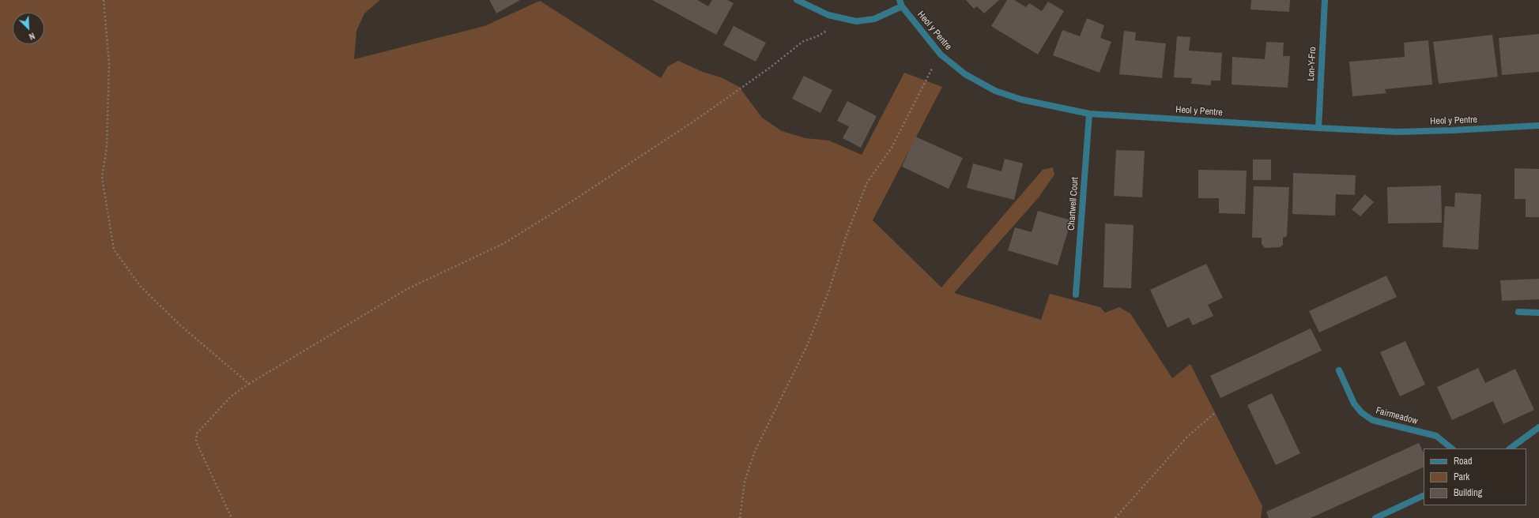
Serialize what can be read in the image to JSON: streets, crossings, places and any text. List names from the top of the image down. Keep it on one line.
{"streets":{"street":["Heol y Pentre","Lon-Y-Fro","Chartwell Court","Fairmeadow"]},"crossings":[["Heol y Pentre","Lon-Y-Fro"],["Heol y Pentre","Chartwell Court"]],"legend":["Road","Park","Building"],"north":"bottom right"}
